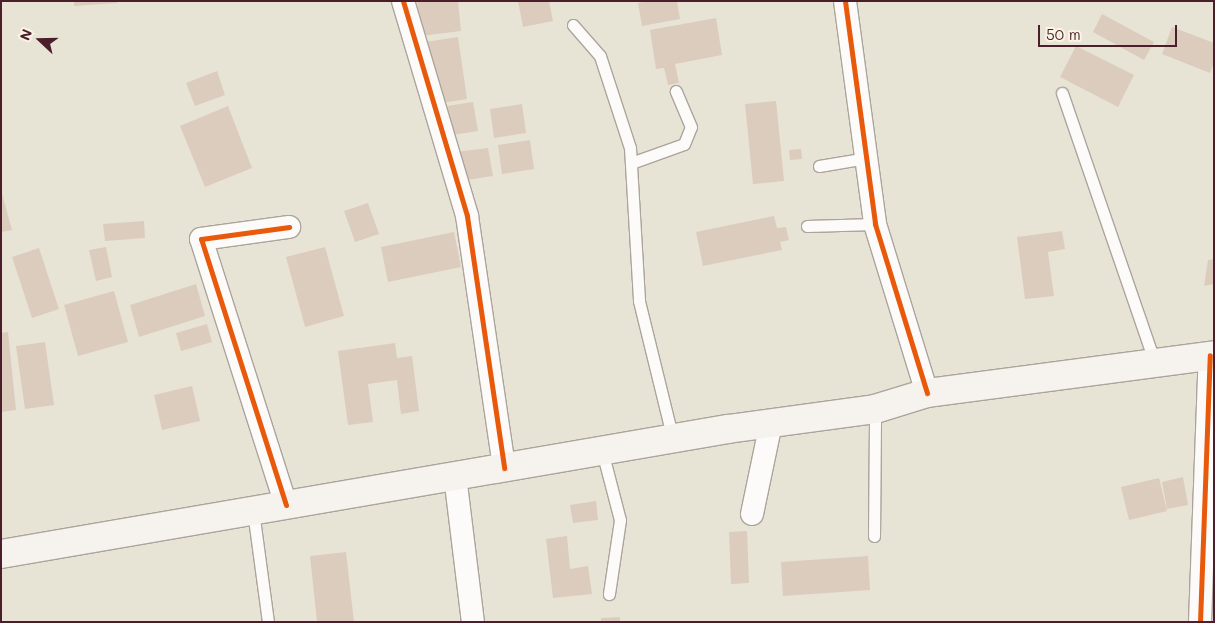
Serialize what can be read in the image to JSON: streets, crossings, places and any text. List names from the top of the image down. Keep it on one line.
{"scale_bar":"50 m","north":"left"}
